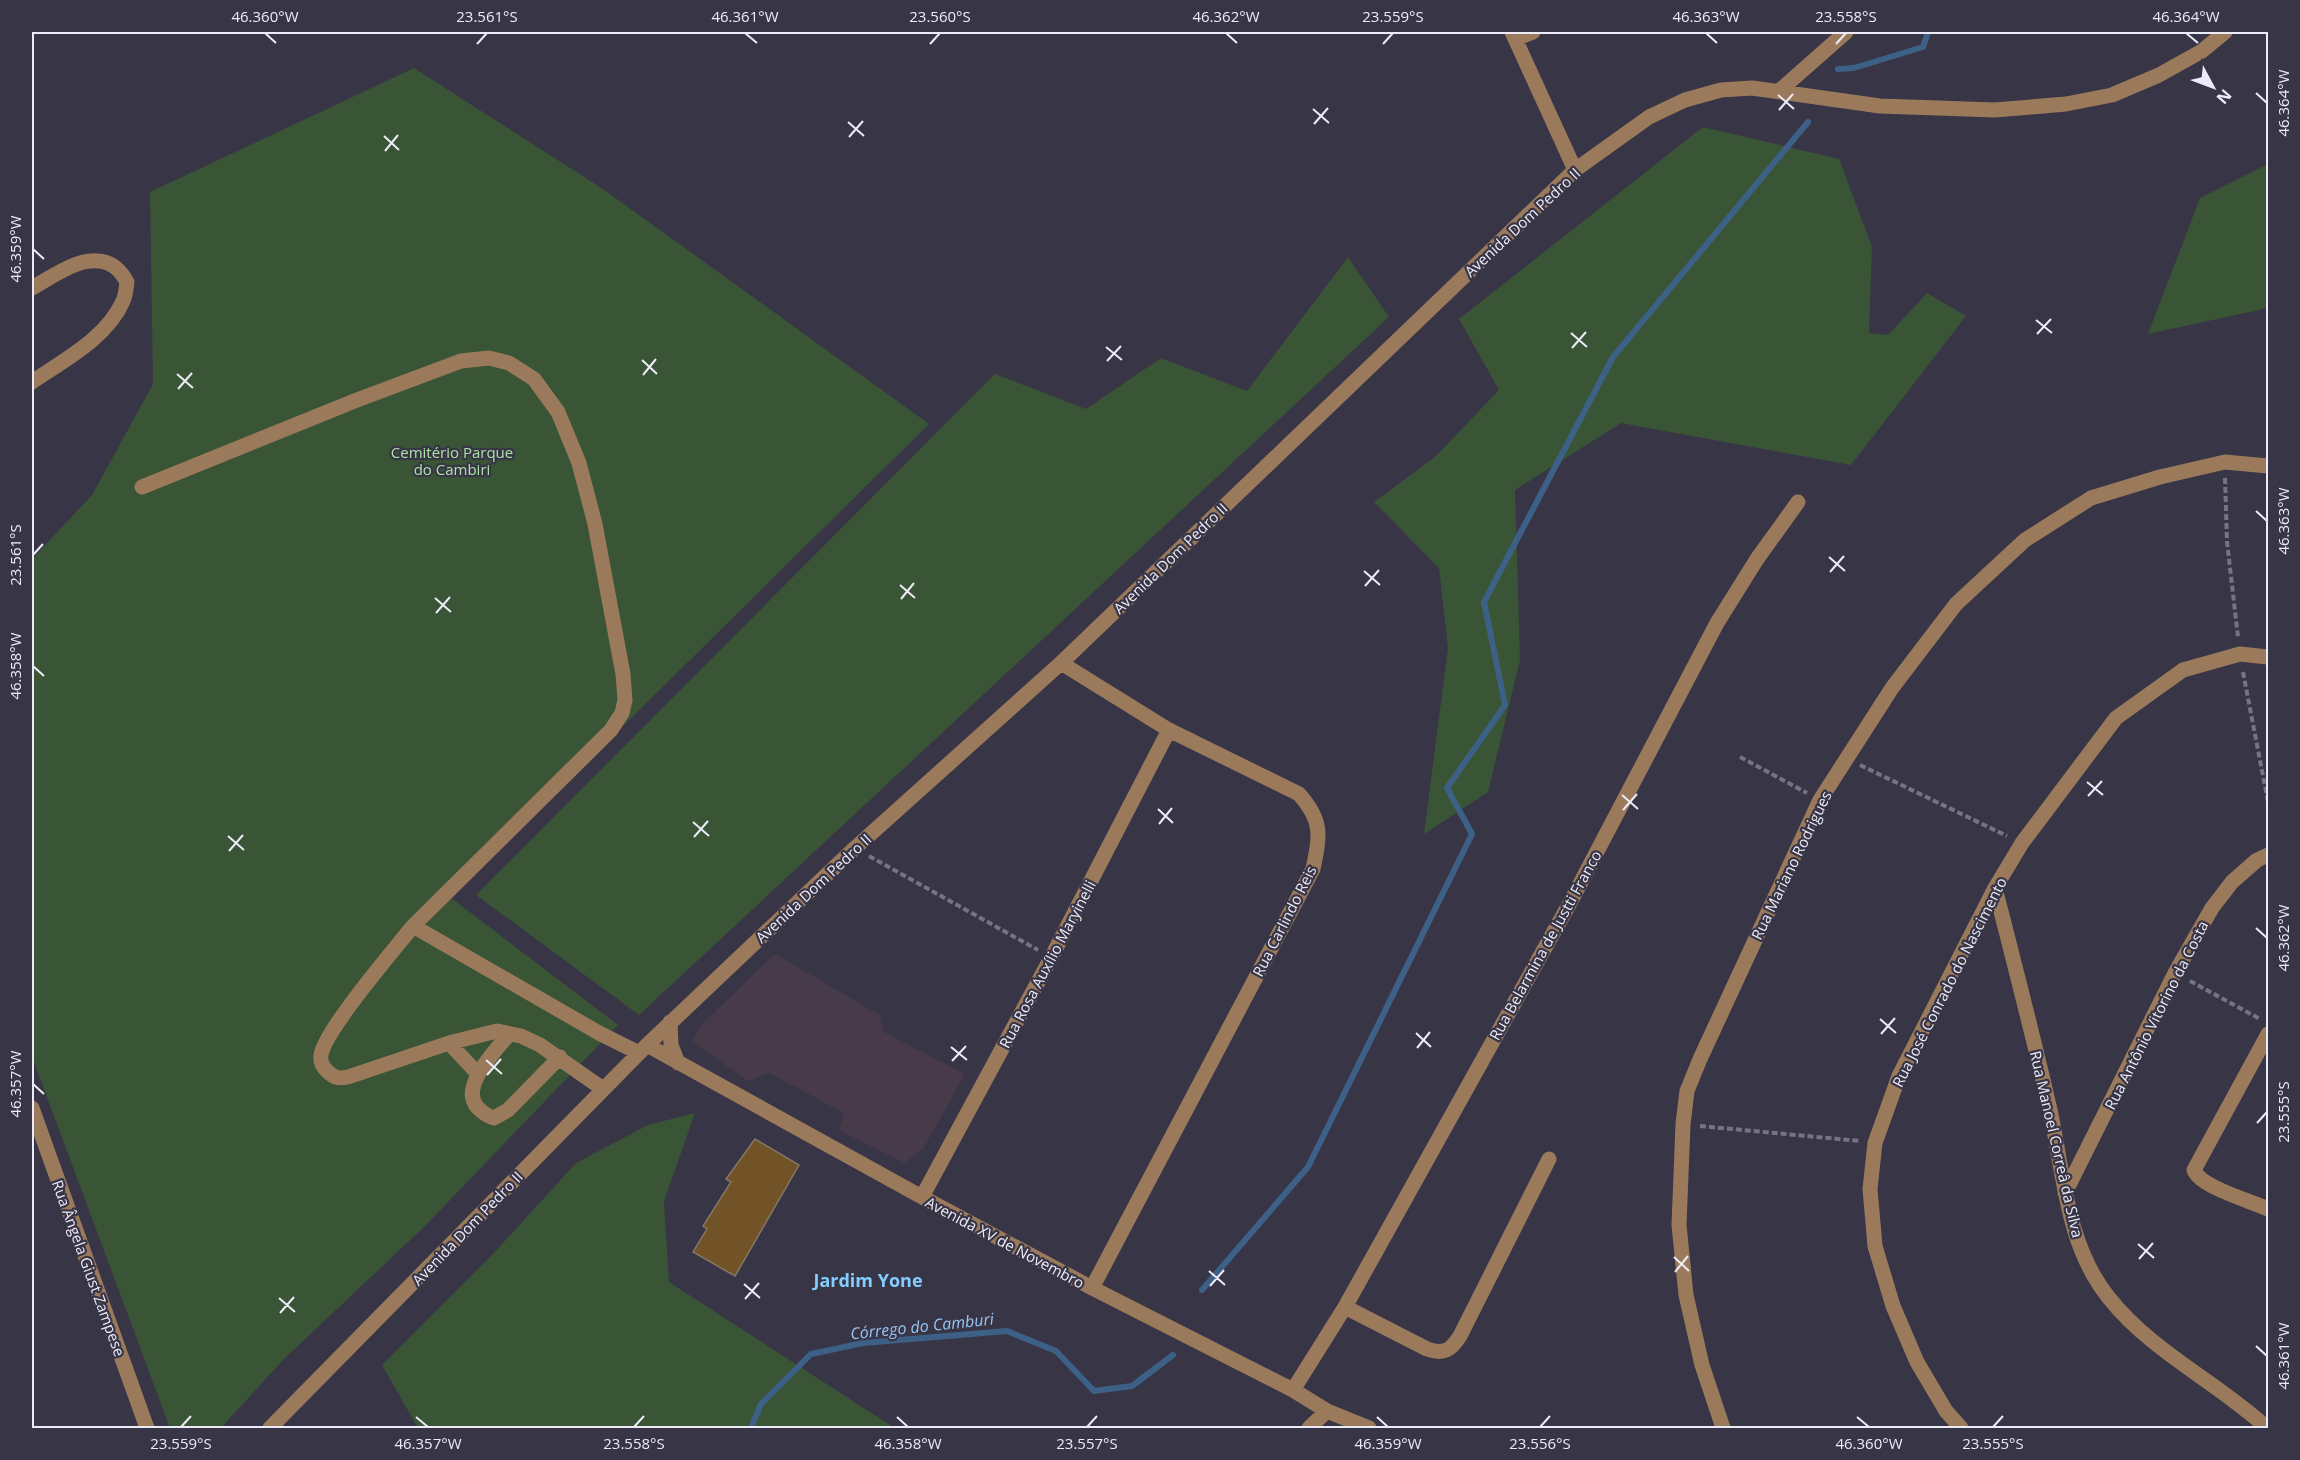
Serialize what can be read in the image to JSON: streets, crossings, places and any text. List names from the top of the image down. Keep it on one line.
{"streets":{"street":["Avenida Dom Pedro II","Rua Mariano Rodrigues","Rua Carlindo Reis","Rua Belarmina de Justti Franco","Rua Rosa Auxílio Maryinelli","Rua José Conrado do Nascimento","Rua Antônio Vitorino da Costa","Rua Manoel Correâ da Silva","Avenida XV de Novembro","Rua Ângela Giust Zampese"]},"crossings":[["Avenida Dom Pedro II","Rua Carlindo Reis"],["Avenida Dom Pedro II","Avenida XV de Novembro"],["Rua Carlindo Reis","Rua Rosa Auxílio Maryinelli"],["Rua Carlindo Reis","Avenida XV de Novembro"],["Rua Belarmina de Justti Franco","Avenida XV de Novembro"],["Rua Rosa Auxílio Maryinelli","Avenida XV de Novembro"],["Rua José Conrado do Nascimento","Rua Manoel Correâ da Silva"],["Rua Antônio Vitorino da Costa","Rua Manoel Correâ da Silva"]],"districts":["Jardim Yone"],"water":["Córrego do Camburi"],"parks":["Cemitério Parque do Cambiri"],"north":"bottom right","coordinates":["46.360°W","23.561°S","46.361°W","23.560°S","46.362°W","23.559°S","46.363°W","23.558°S","46.364°W","46.359°W","46.358°W","46.357°W","23.555°S","23.557°S","23.556°S"]}
